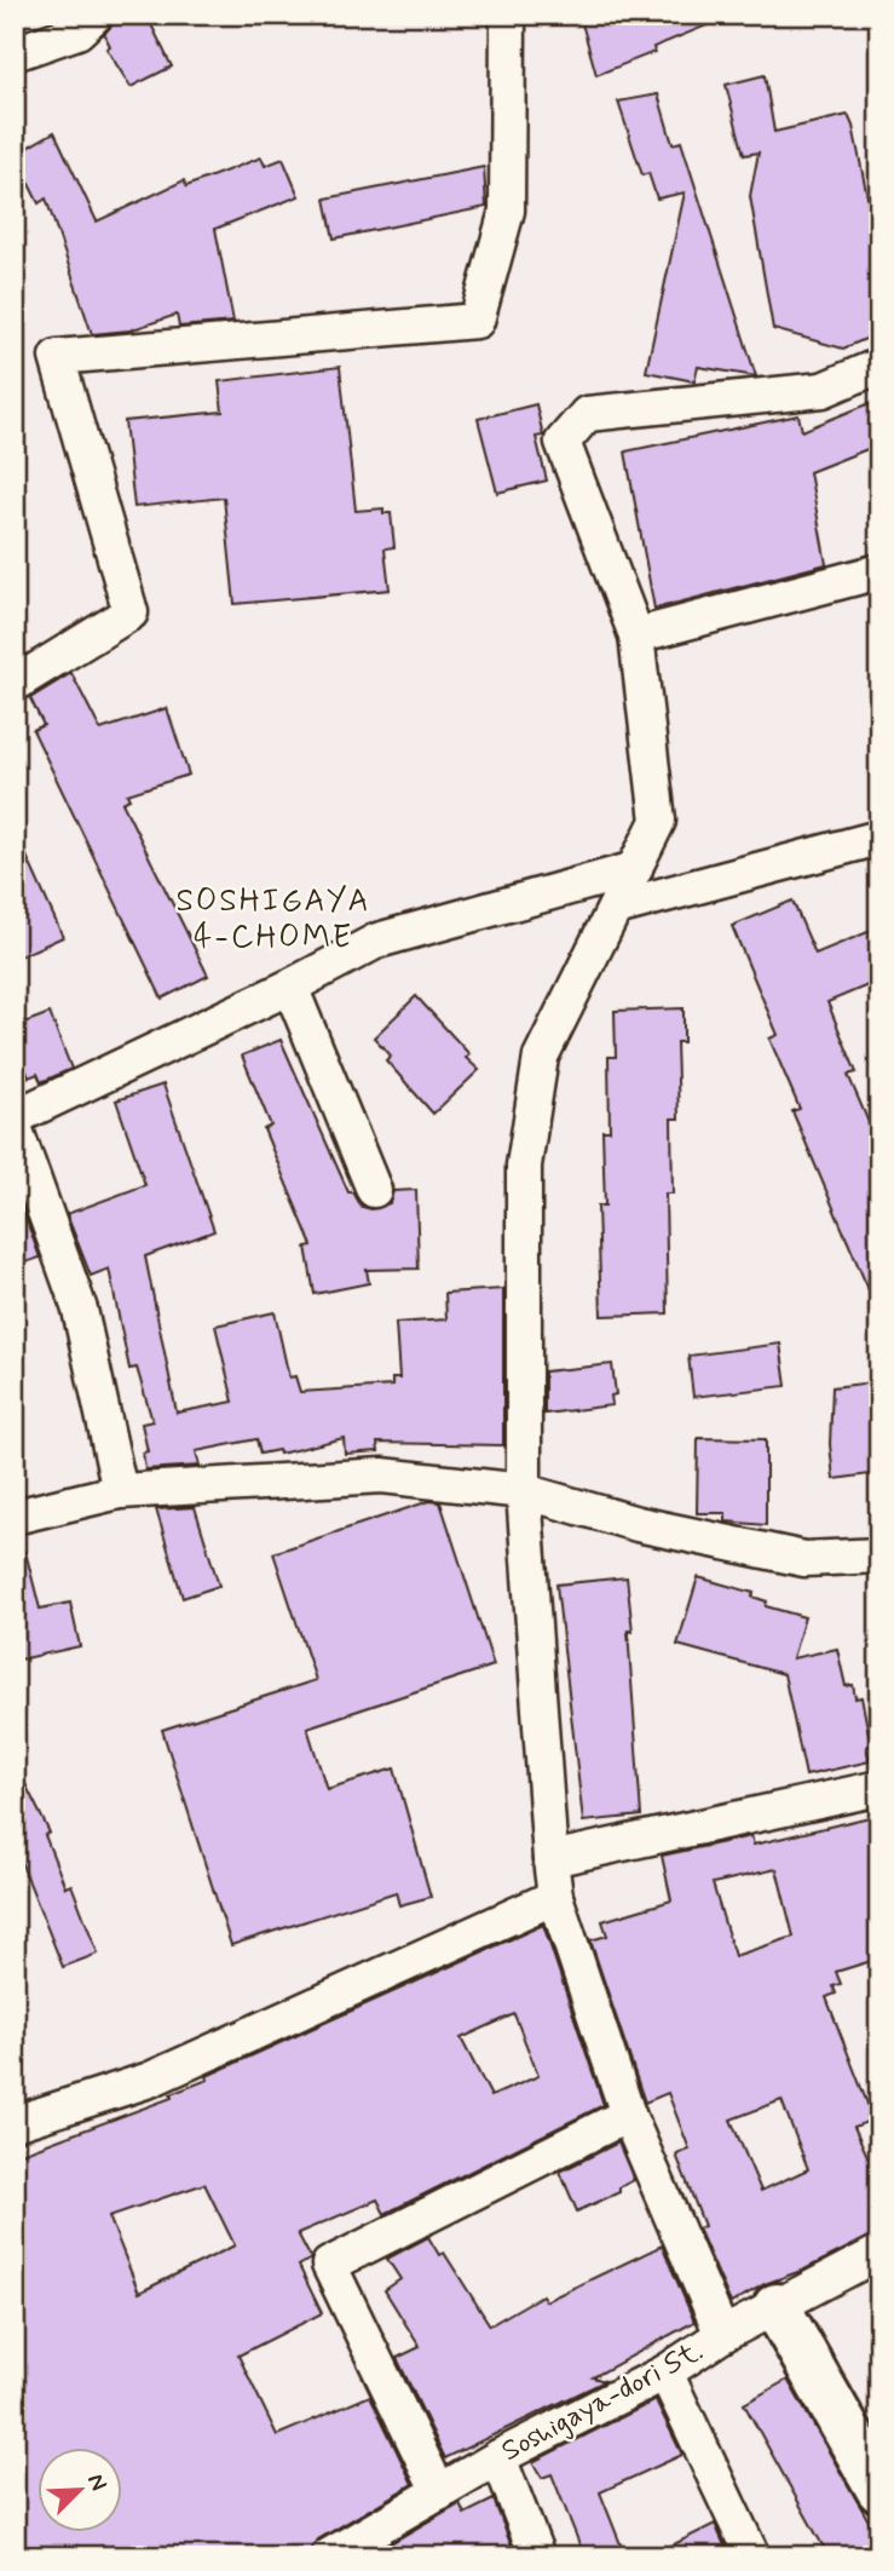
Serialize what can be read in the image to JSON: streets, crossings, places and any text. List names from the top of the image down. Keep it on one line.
{"streets":{"street":["Soshigaya-dori St."]},"districts":["SOSHIGAYA 4-CHOME"],"north":"top right"}
